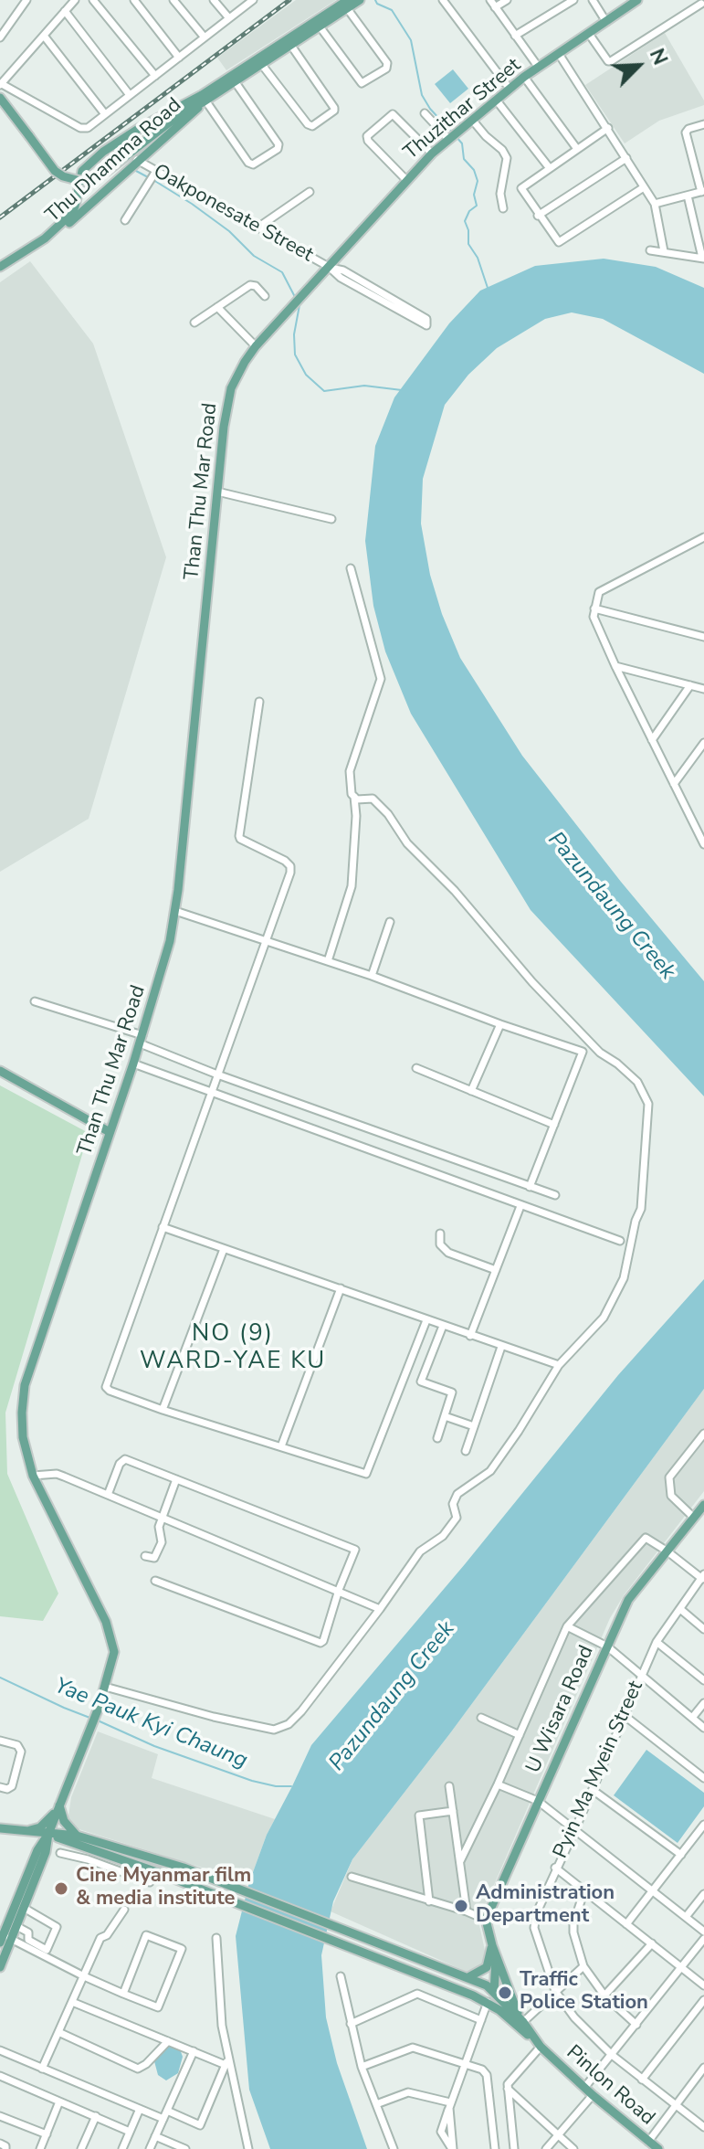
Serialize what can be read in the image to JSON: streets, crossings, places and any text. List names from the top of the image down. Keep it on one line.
{"streets":{"main road":["Thuzithar Street","Thu Dhamma Road","Than Thu Mar Road","U Wisara Road","Pinlon Road"],"street":["Oakponesate Street","Pyin Ma Myein Street"]},"crossings":[["Thuzithar Street","Oakponesate Street"],["Thuzithar Street","Than Thu Mar Road"],["Thu Dhamma Road","Oakponesate Street"],["Oakponesate Street","Than Thu Mar Road"]],"districts":["NO (9) WARD-YAE KU"],"water":["Pazundaung Creek","Yae Pauk Kyi Chaung"],"places":["Cine Myanmar film & media institute","Administration Department","Traffic Police Station"],"north":"top right"}
